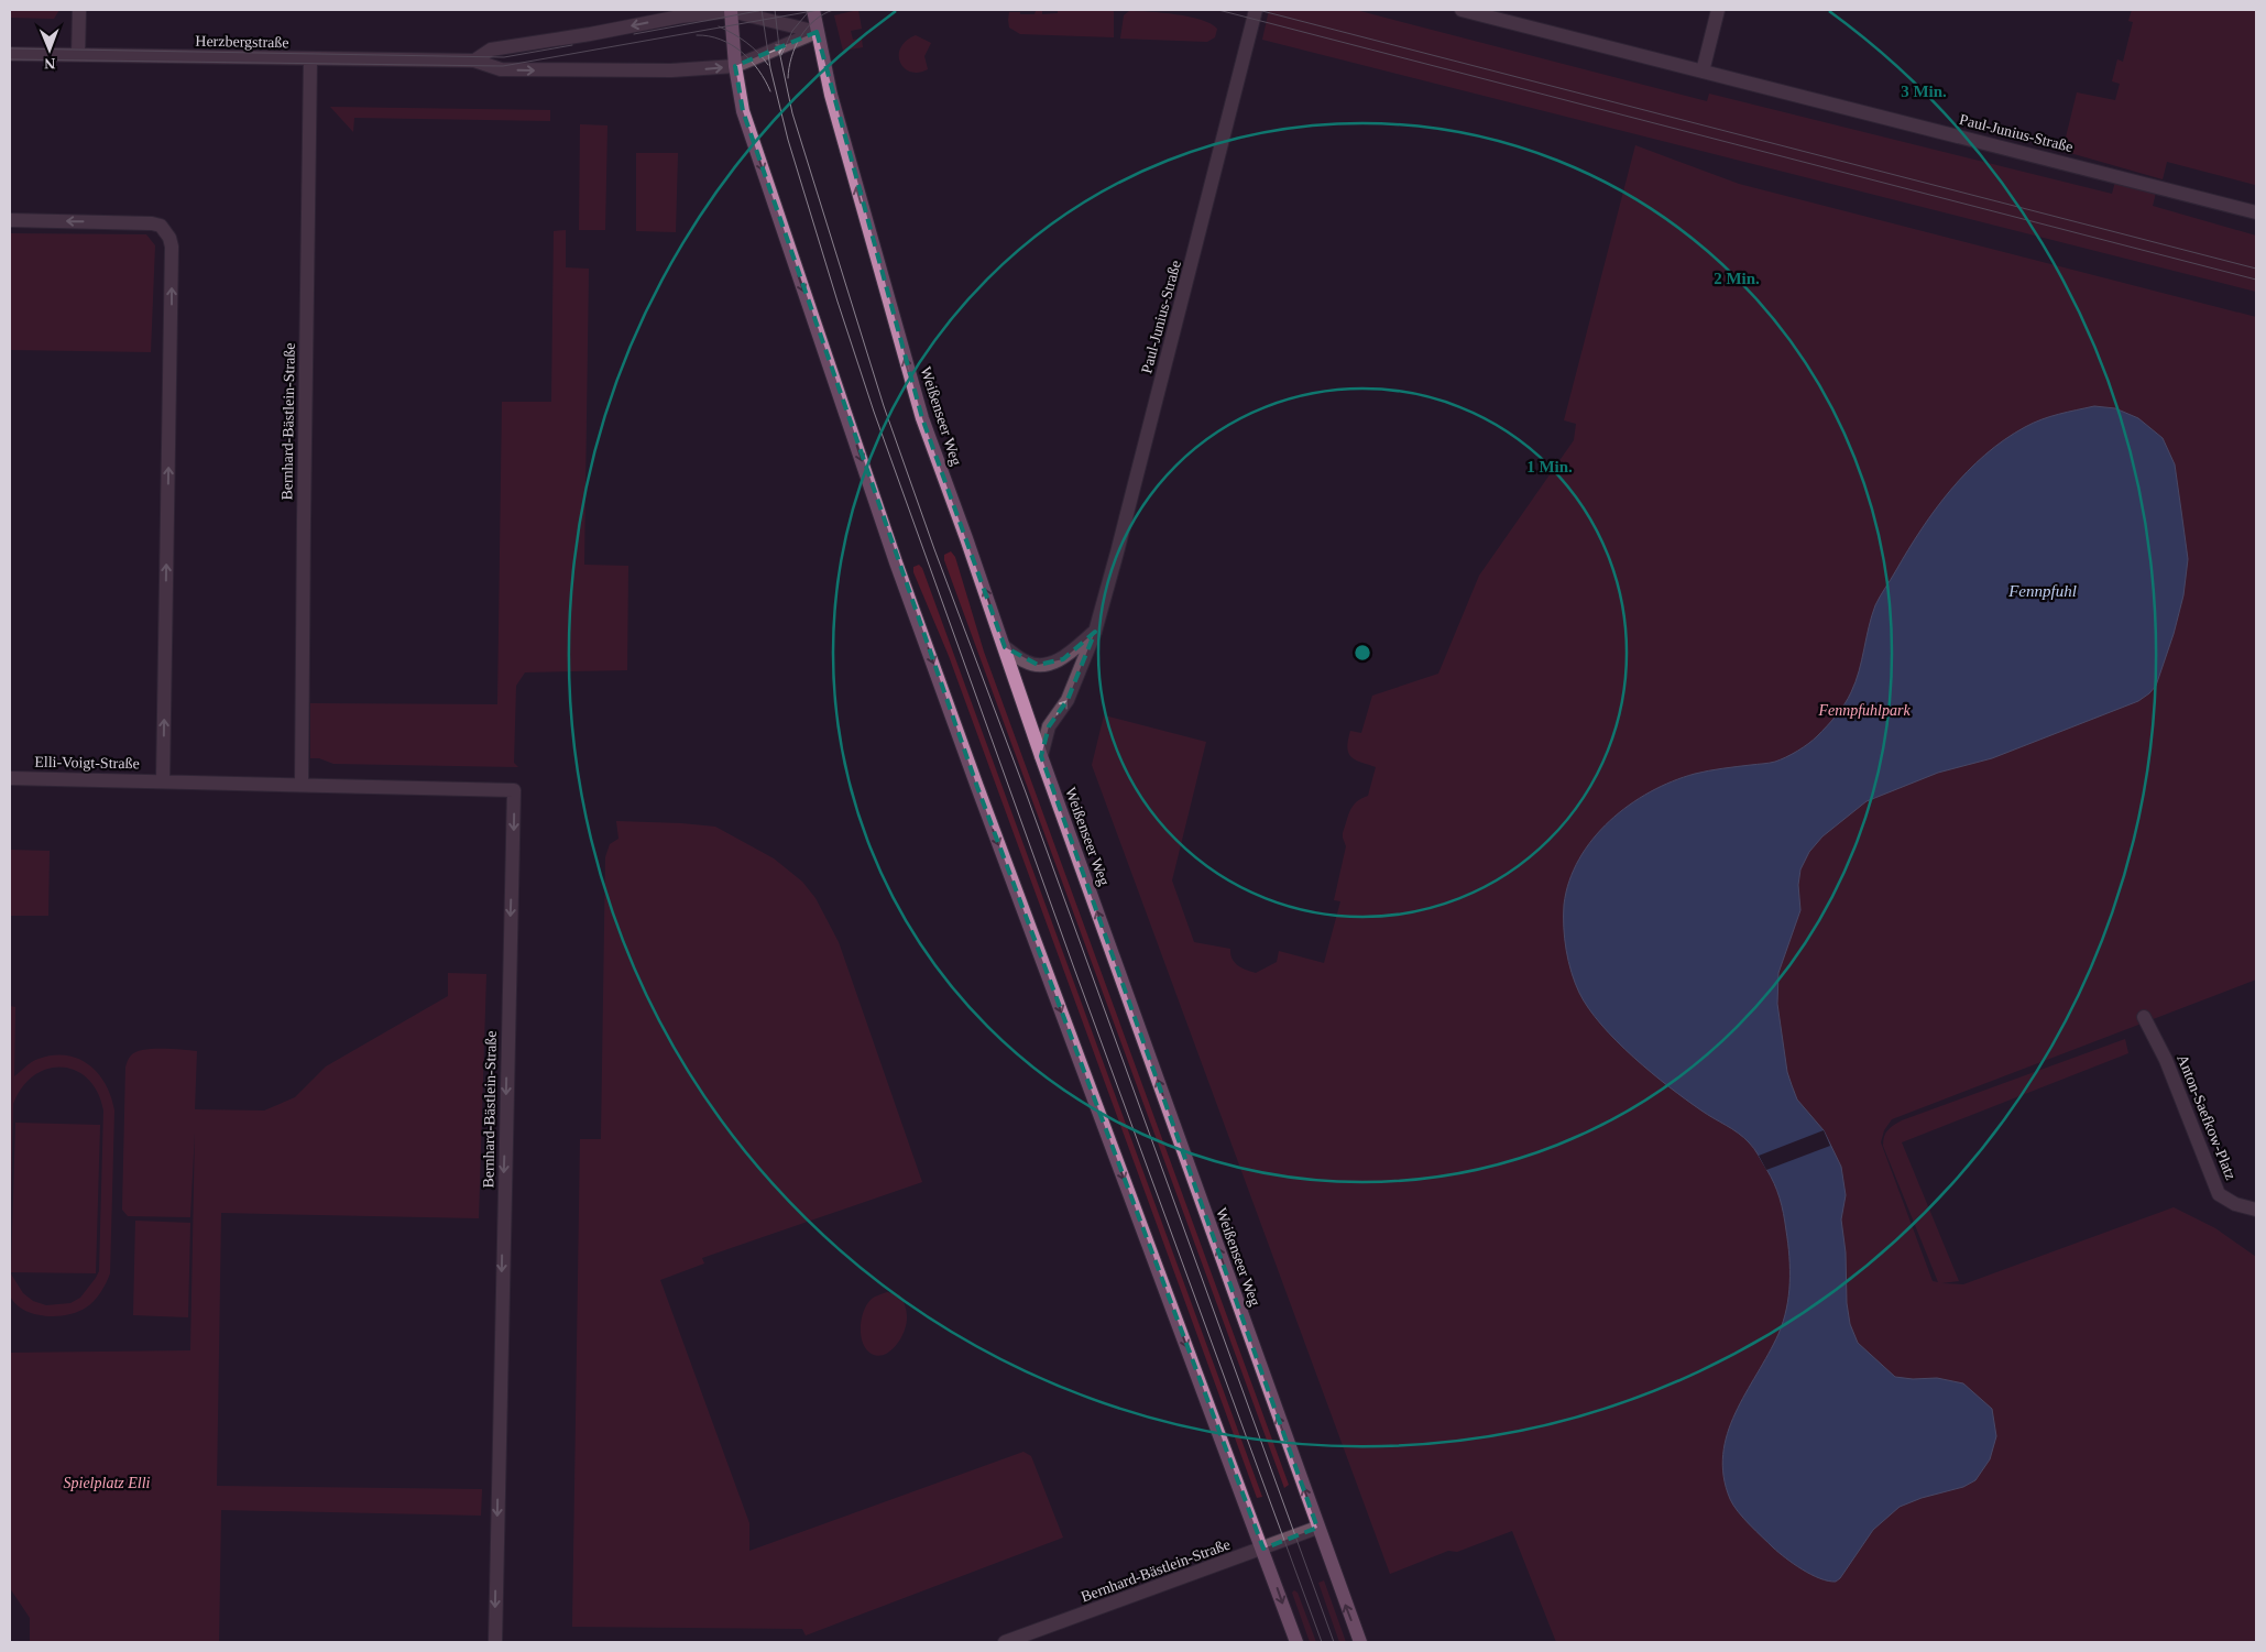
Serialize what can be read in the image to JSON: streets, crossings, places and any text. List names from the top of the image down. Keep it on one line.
{"streets":{"main road":["Weißenseer Weg"],"street":["Herzbergstraße","Paul-Junius-Straße","Bernhard-Bästlein-Straße","Elli-Voigt-Straße","Anton-Saefkow-Platz"]},"crossings":[["Herzbergstraße","Weißenseer Weg"],["Herzbergstraße","Bernhard-Bästlein-Straße"],["Paul-Junius-Straße","Weißenseer Weg"],["Weißenseer Weg","Bernhard-Bästlein-Straße"],["Bernhard-Bästlein-Straße","Elli-Voigt-Straße"]],"one_way":["Bernhard-Bästlein-Straße"],"water":["Fennpfuhl"],"parks":["Fennpfuhlpark","Spielplatz Elli"],"north":"bottom","rings":["3 Min.","2 Min.","1 Min."]}
